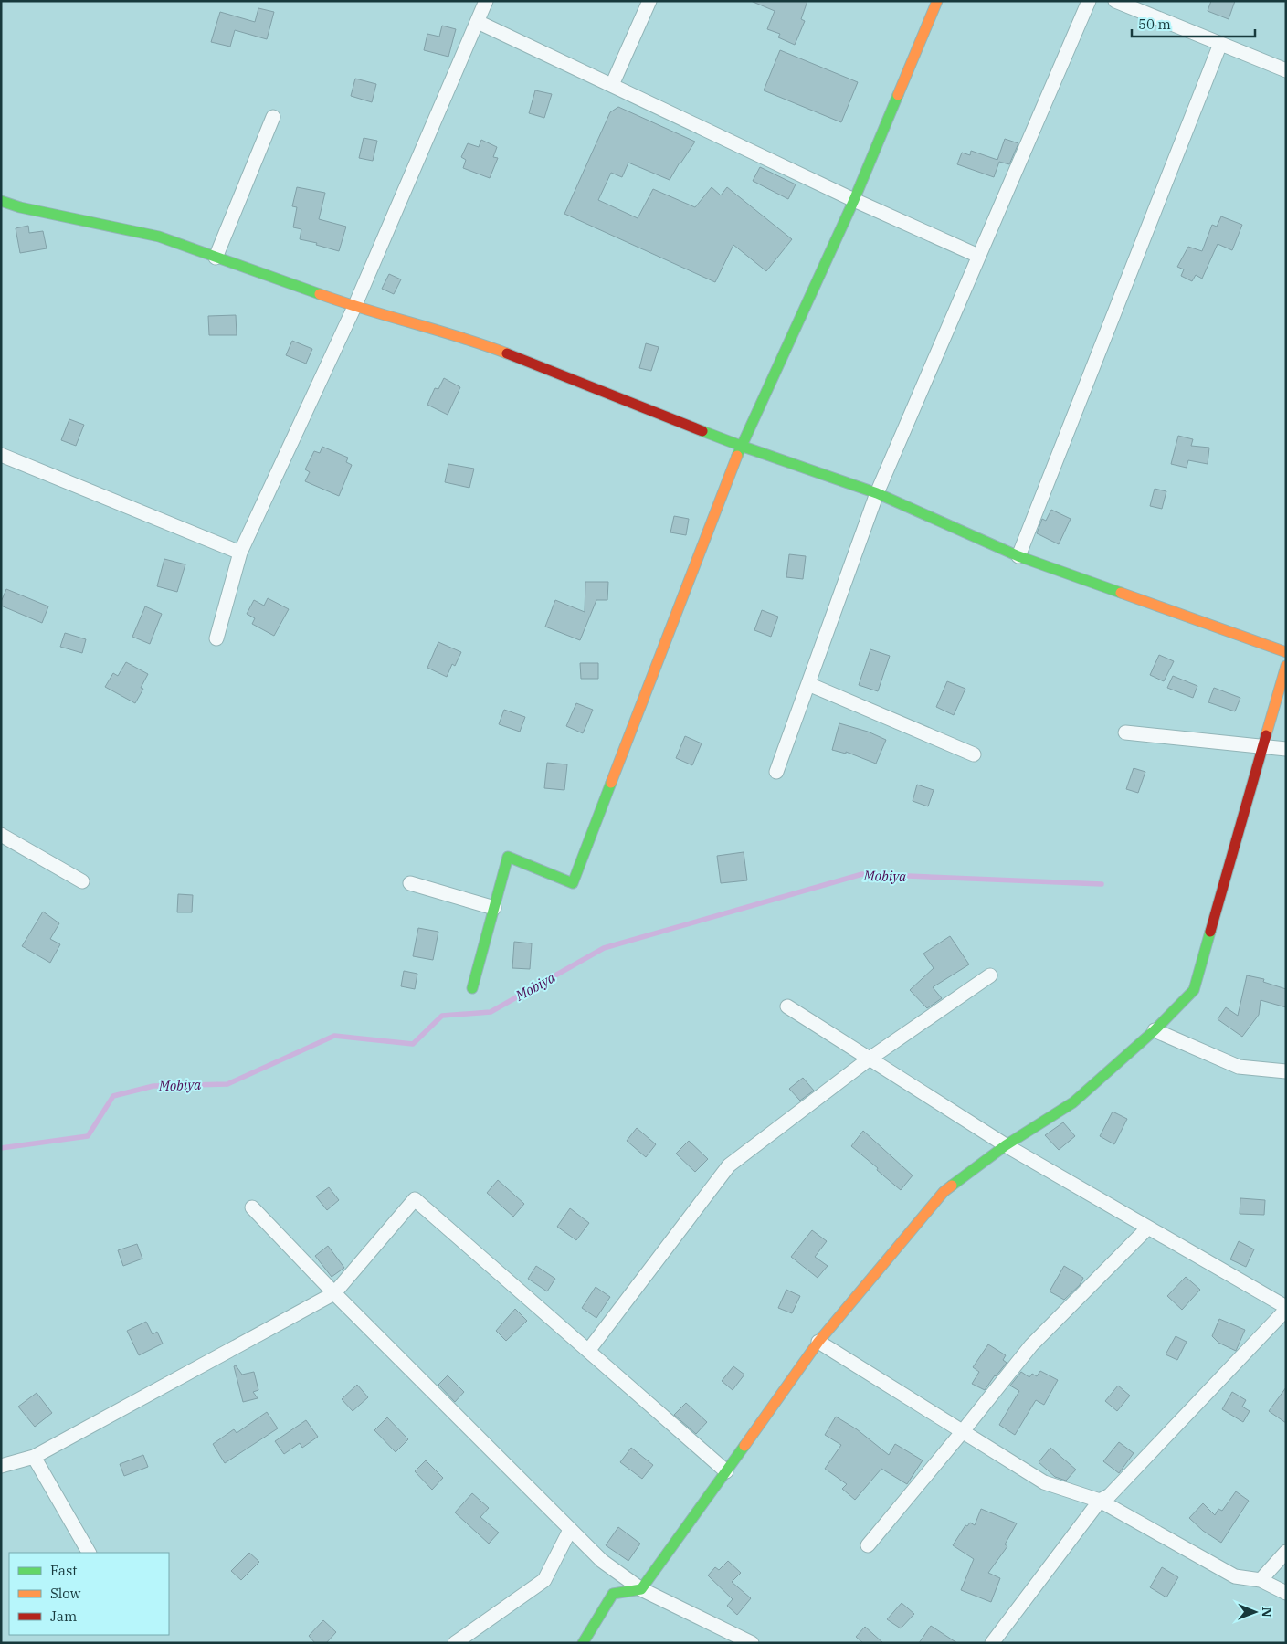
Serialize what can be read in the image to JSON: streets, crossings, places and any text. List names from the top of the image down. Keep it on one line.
{"water":["Mobiya"],"legend":["Fast","Slow","Jam"],"scale_bar":"50 m","north":"right"}
